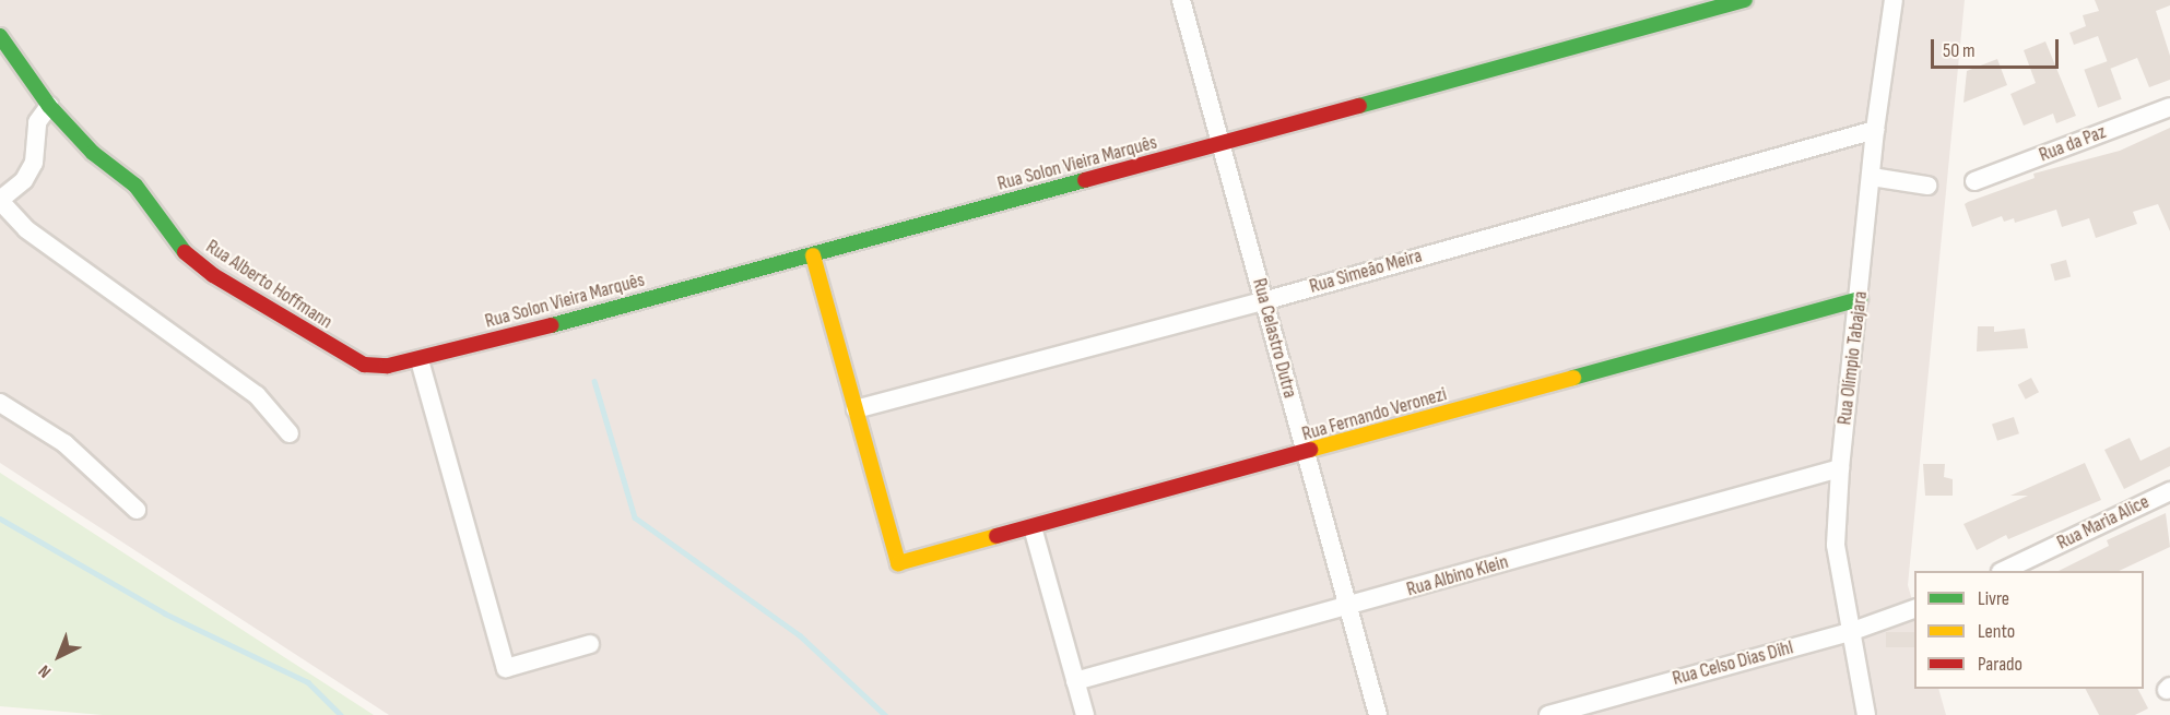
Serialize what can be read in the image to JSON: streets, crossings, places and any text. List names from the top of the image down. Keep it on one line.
{"streets":{"street":["Rua da Paz","Rua Solon Vieira Marquês","Rua Simeão Meira","Rua Alberto Hoffmann","Rua Celastro Dutra","Rua Olímpio Tabajara","Rua Fernando Veronezi","Rua Maria Alice","Rua Albino Klein","Rua Celso Dias Dihl"]},"crossings":[["Rua Solon Vieira Marquês","Rua Alberto Hoffmann"],["Rua Solon Vieira Marquês","Rua Celastro Dutra"],["Rua Simeão Meira","Rua Celastro Dutra"],["Rua Simeão Meira","Rua Olímpio Tabajara"],["Rua Simeão Meira","Rua Fernando Veronezi"],["Rua Celastro Dutra","Rua Fernando Veronezi"],["Rua Celastro Dutra","Rua Albino Klein"],["Rua Olímpio Tabajara","Rua Fernando Veronezi"],["Rua Olímpio Tabajara","Rua Albino Klein"],["Rua Olímpio Tabajara","Rua Celso Dias Dihl"]],"legend":["Livre","Lento","Parado"],"scale_bar":"50 m","north":"bottom left"}
